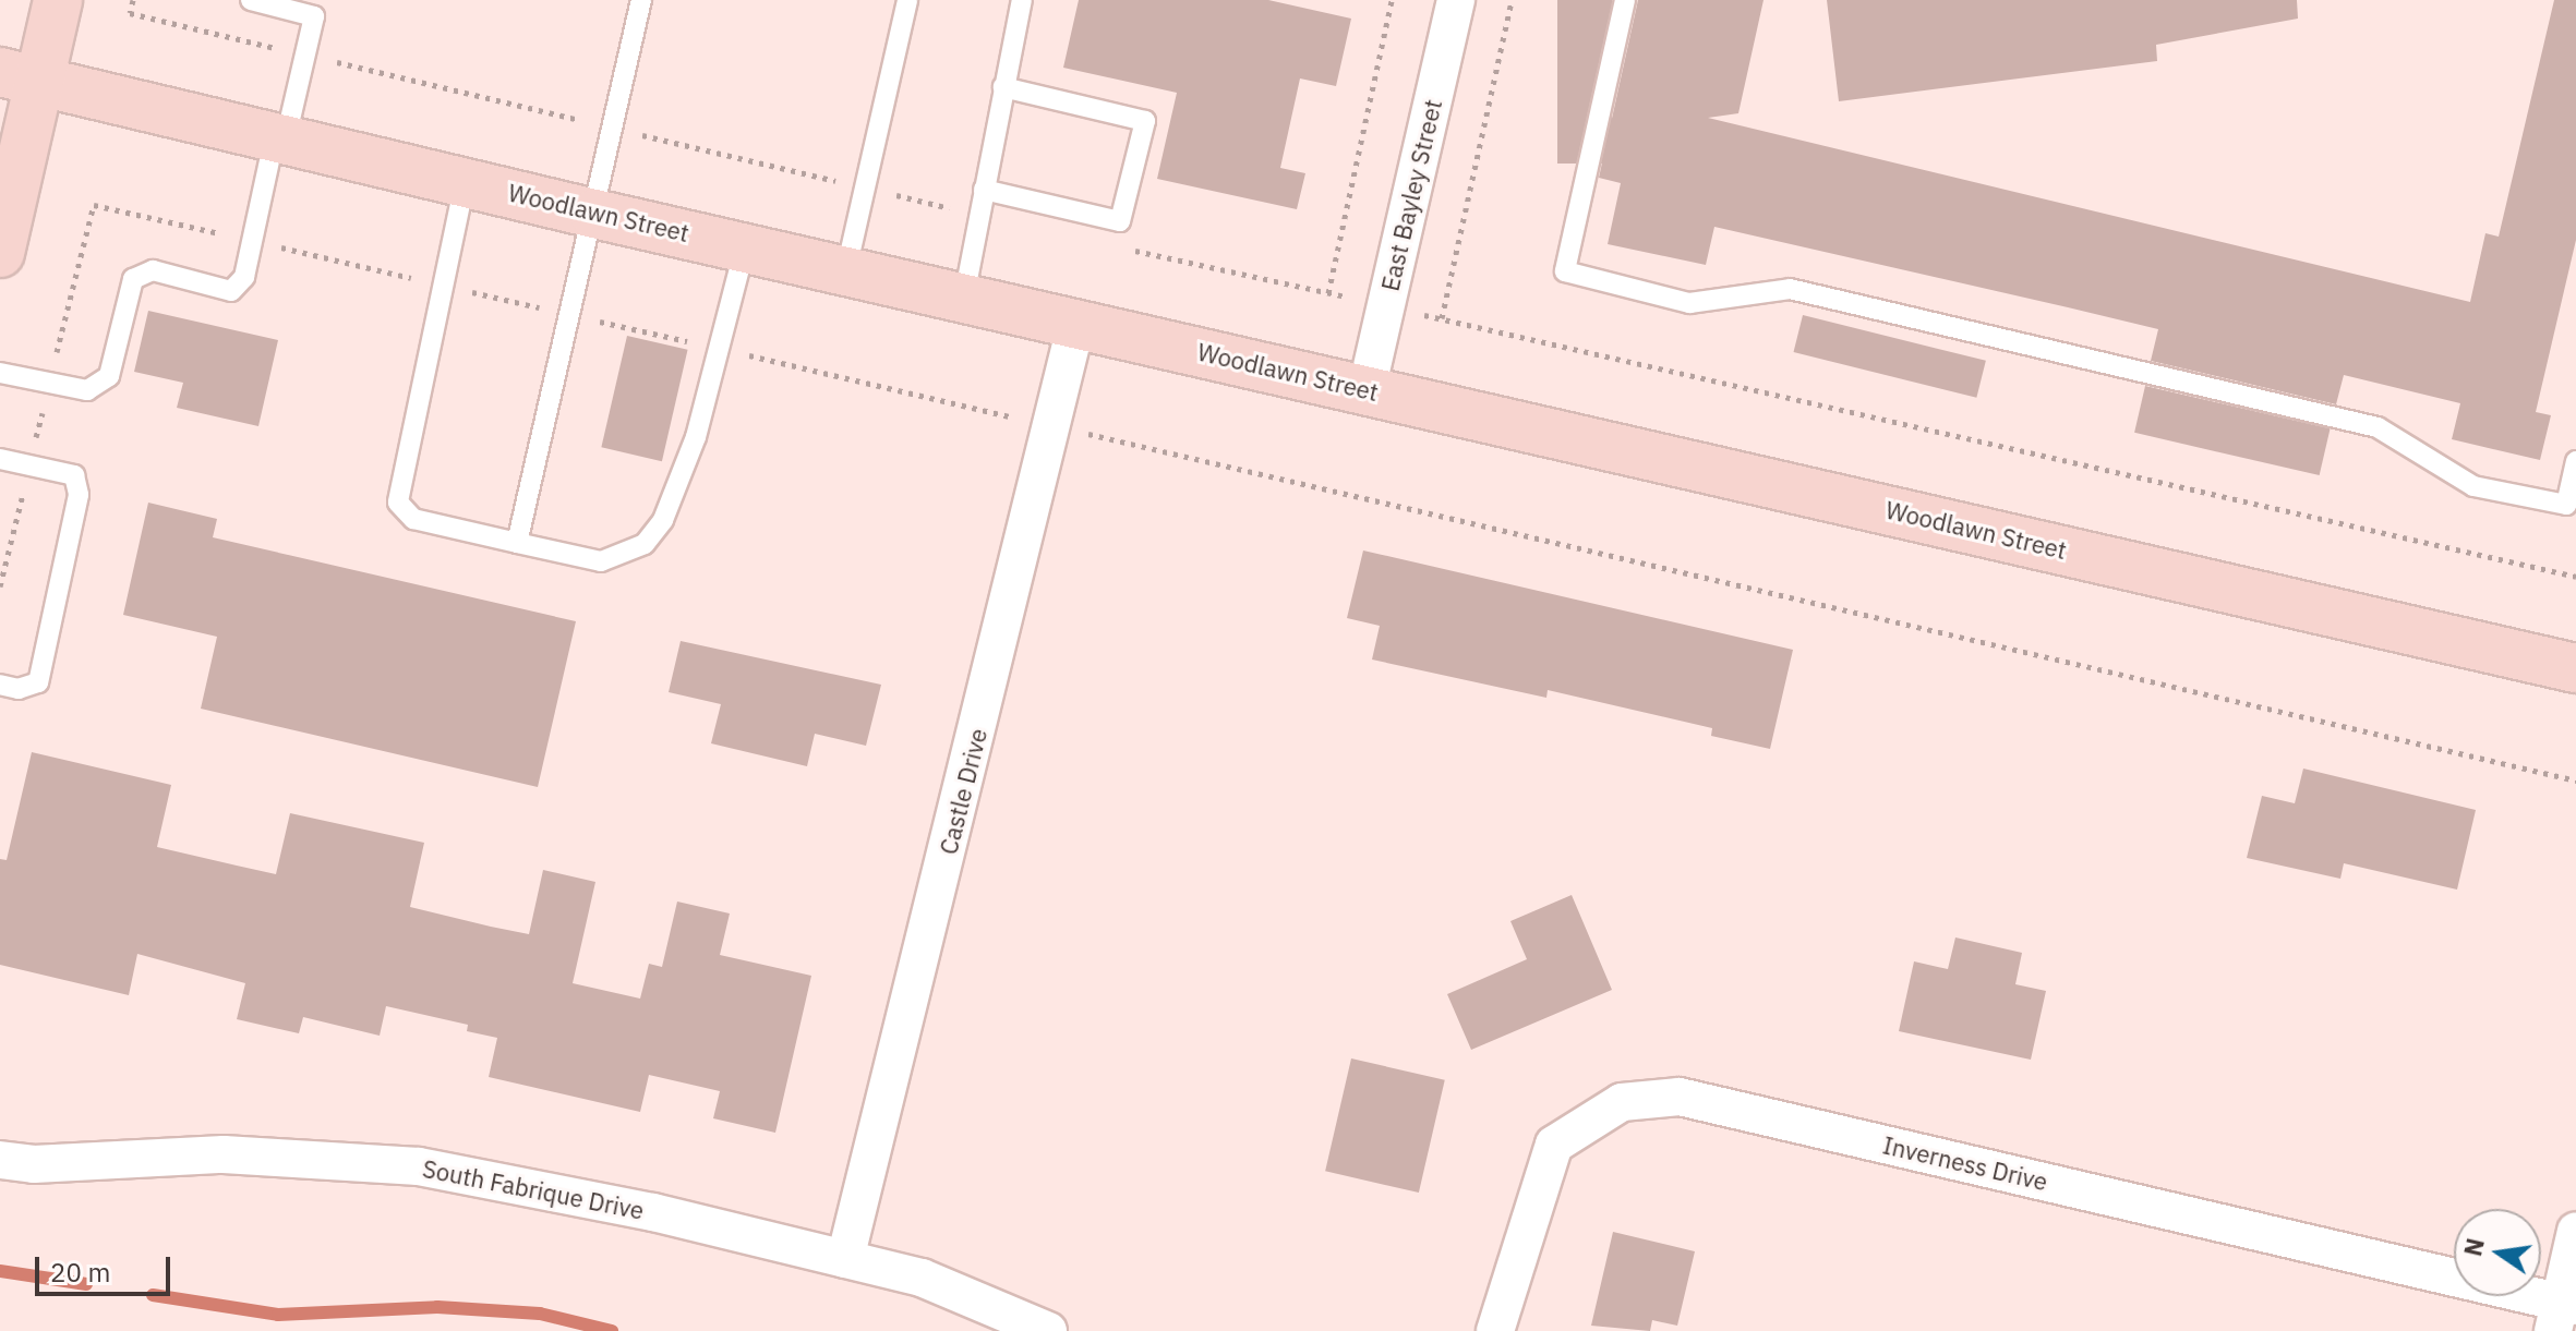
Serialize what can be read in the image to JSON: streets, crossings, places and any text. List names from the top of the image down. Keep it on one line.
{"streets":{"street":["East Bayley Street","Woodlawn Street","Castle Drive","Inverness Drive","South Fabrique Drive"]},"crossings":[["East Bayley Street","Woodlawn Street"],["Woodlawn Street","Castle Drive"],["Castle Drive","South Fabrique Drive"]],"scale_bar":"20 m","north":"left"}
